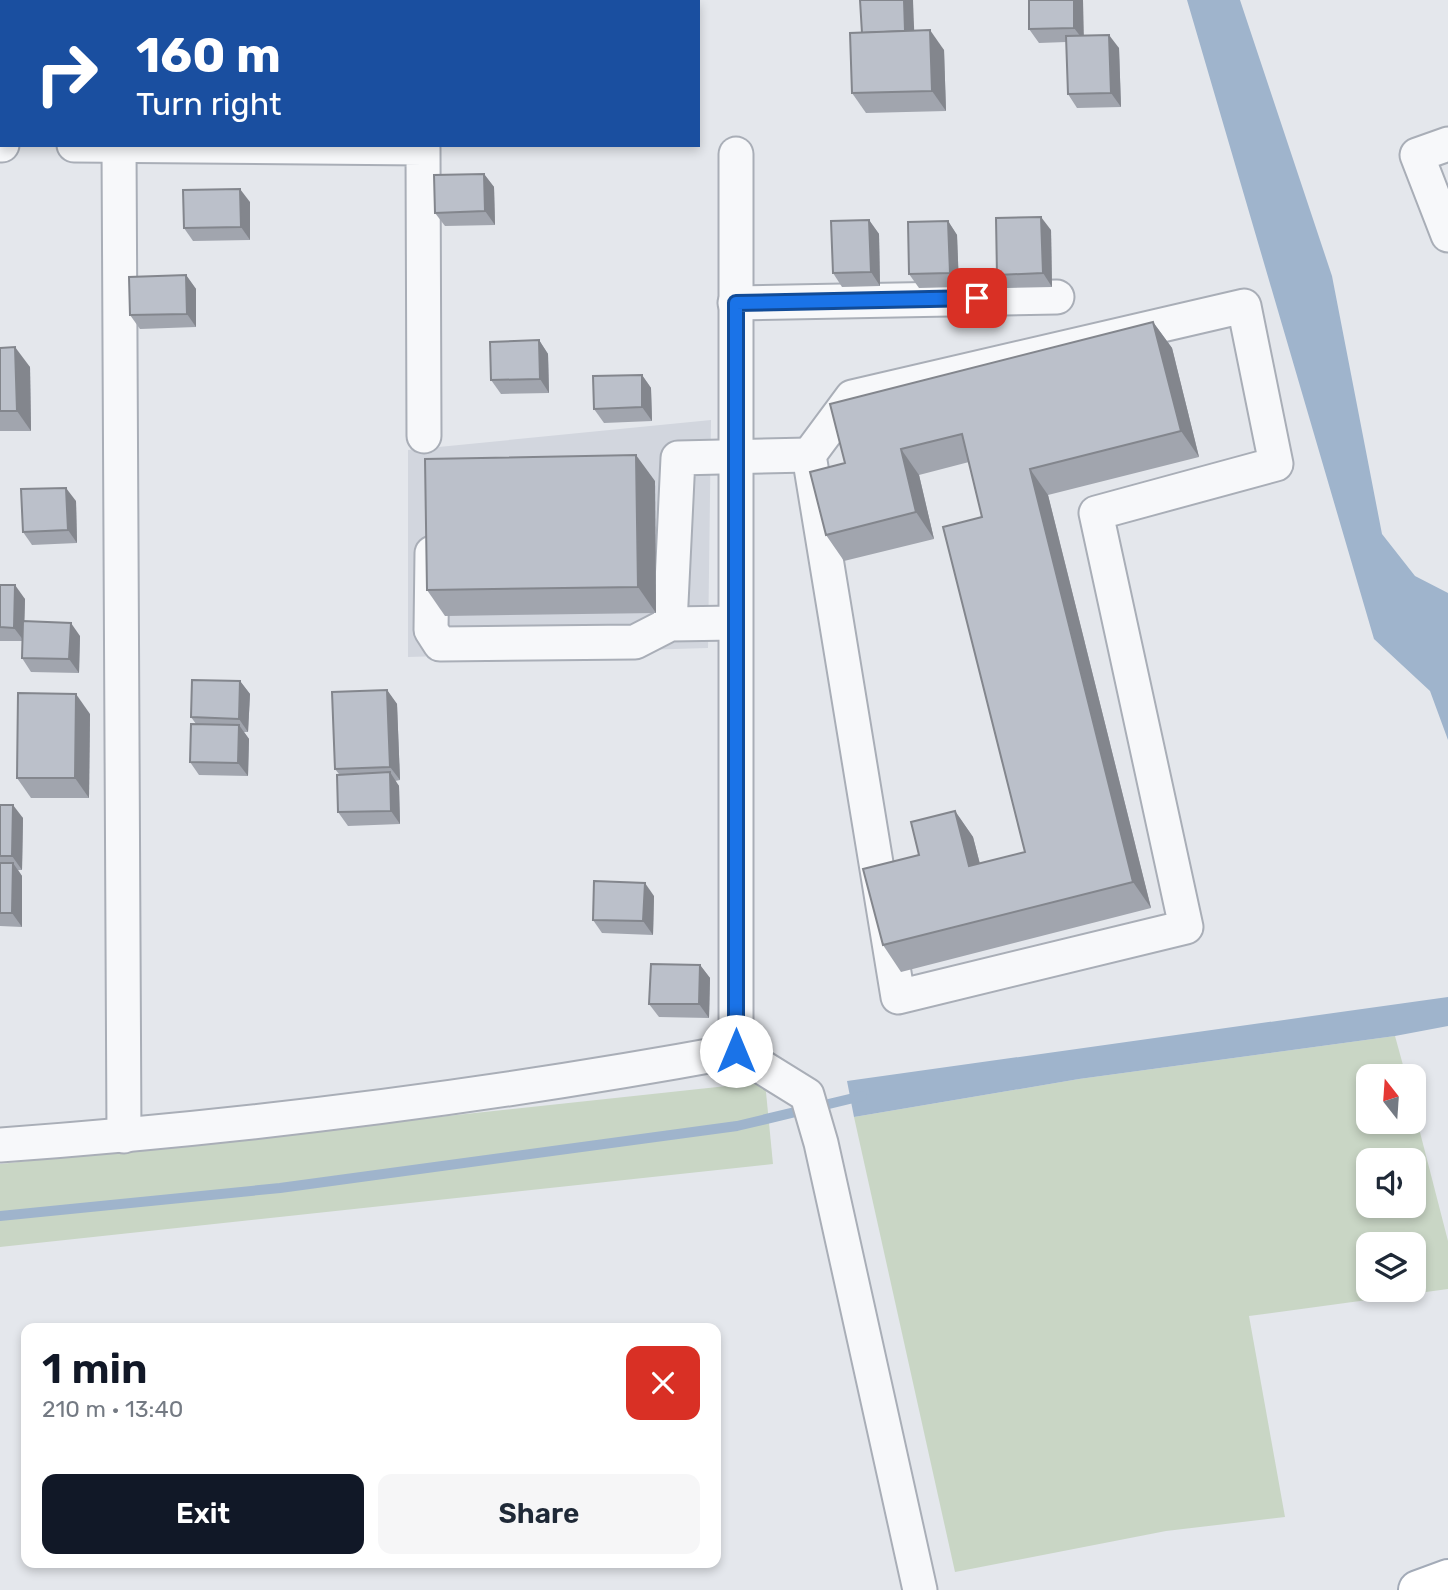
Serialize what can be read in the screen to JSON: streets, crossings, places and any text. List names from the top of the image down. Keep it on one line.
{"north":"top","page":{"turn":["160 m","Turn right"],"heading":["1 min","210 m · 13:40"],"buttons":["Exit","Share"]}}
